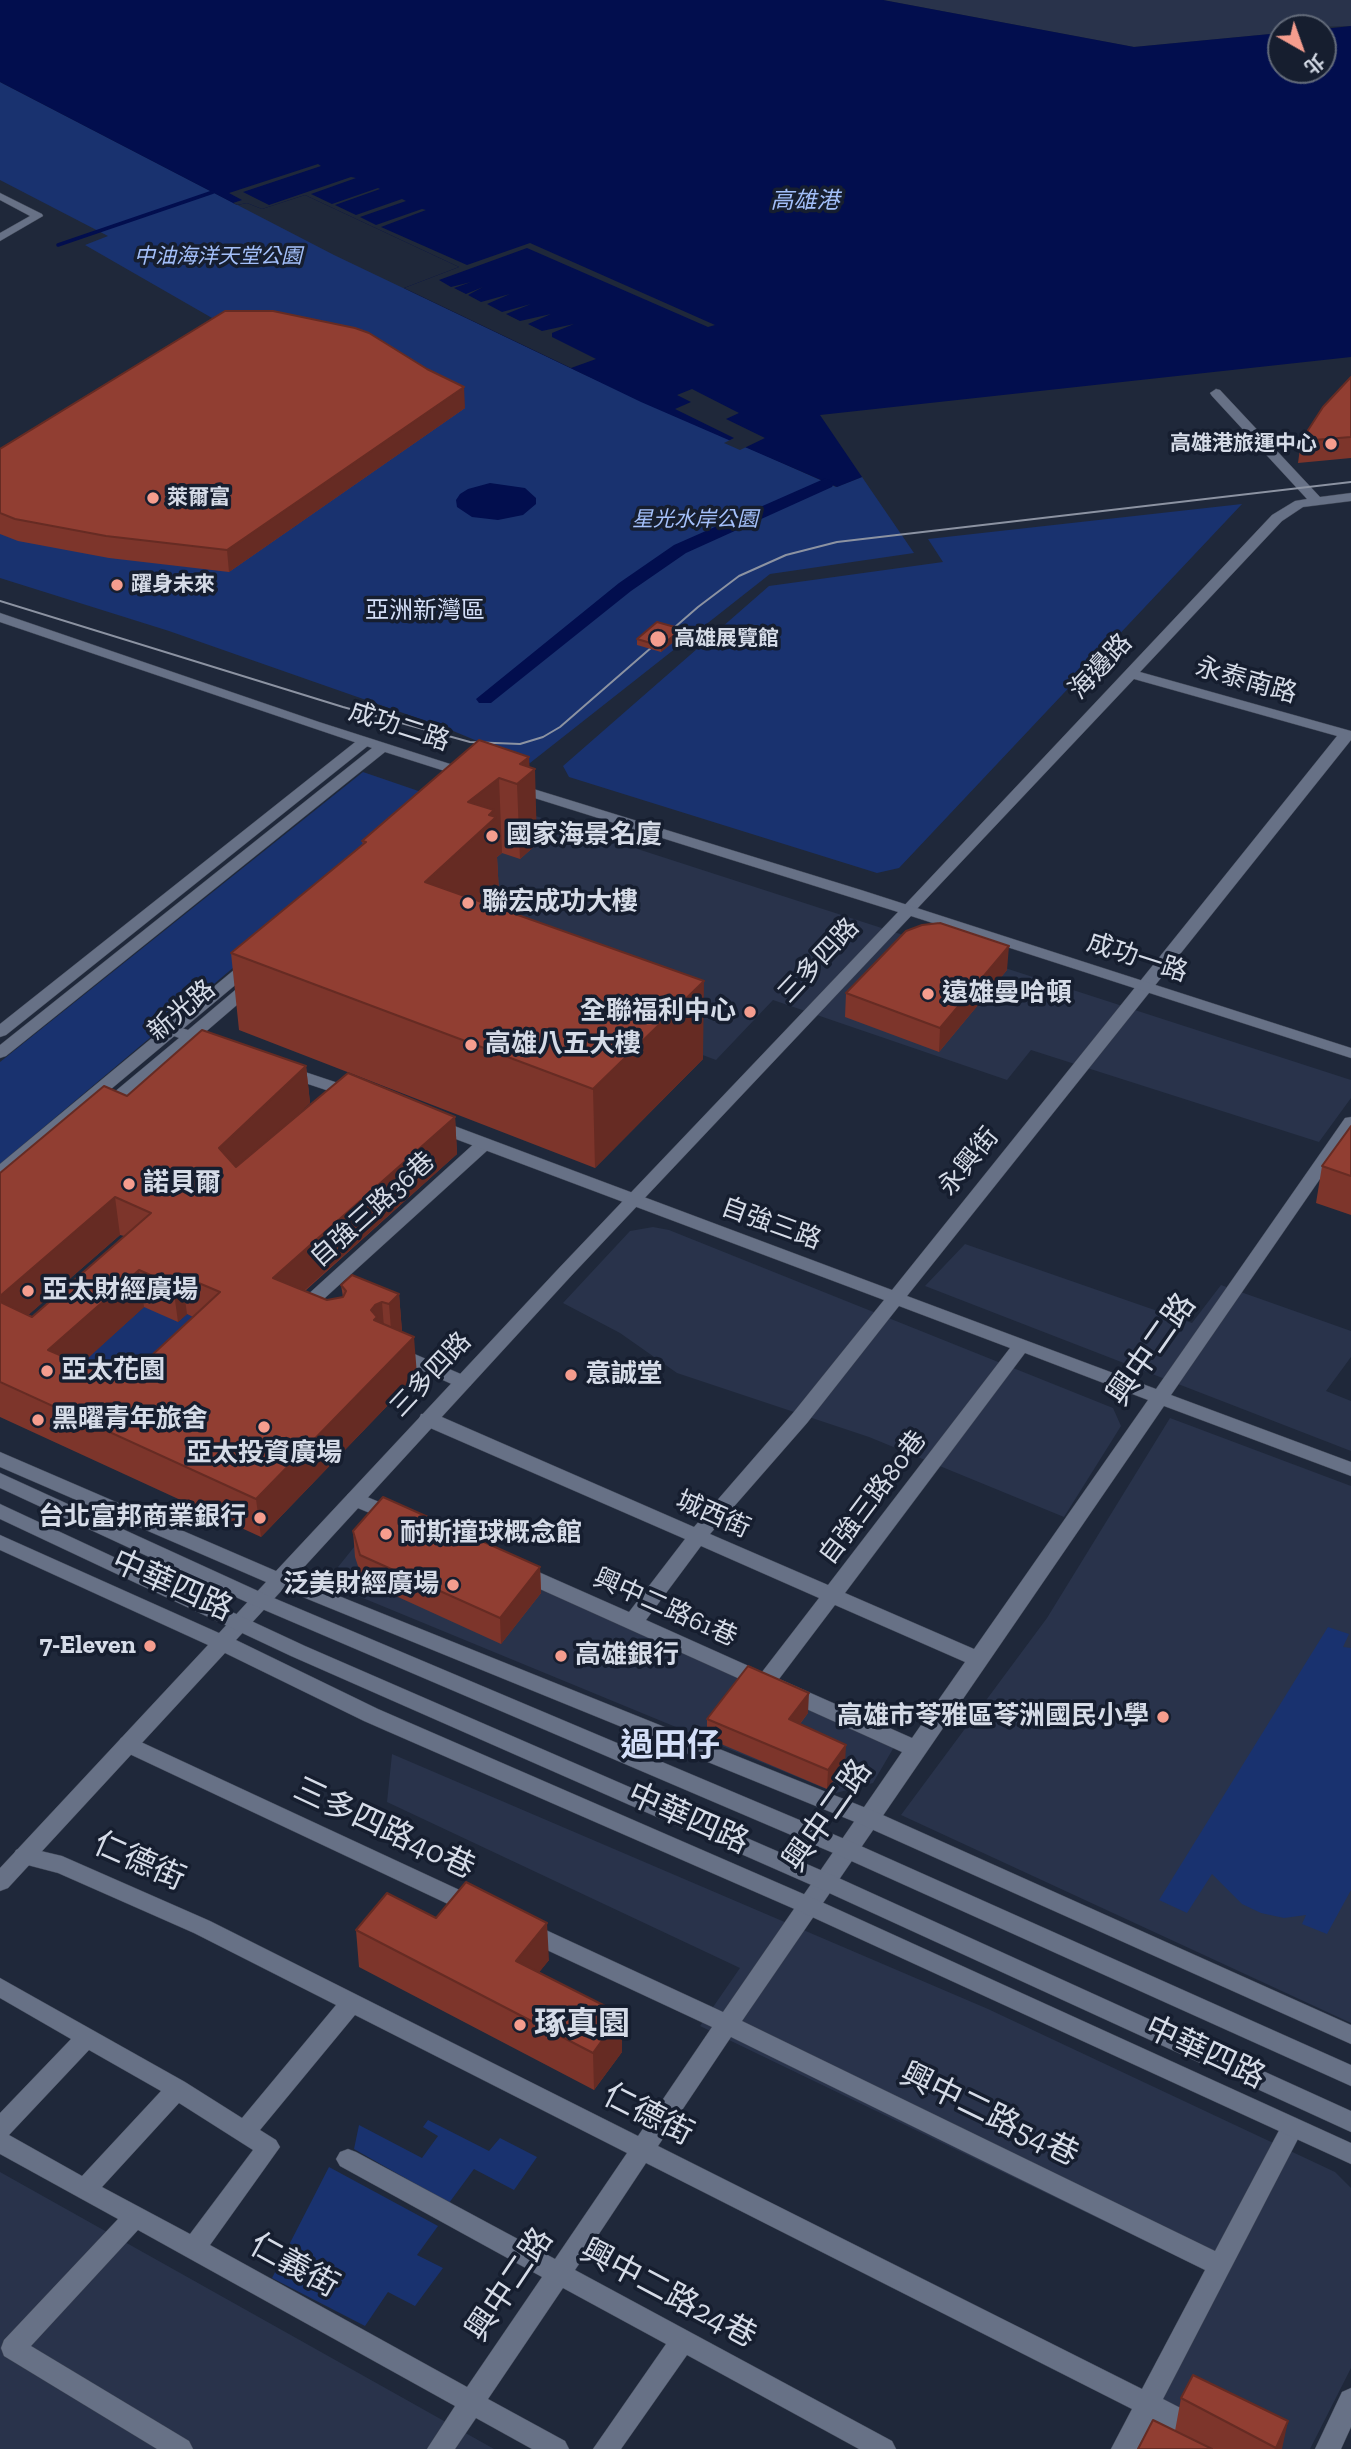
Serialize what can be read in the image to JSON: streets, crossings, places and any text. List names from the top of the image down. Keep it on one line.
{"streets":{"street":["海邊路","永泰南路","成功二路","成功一路","三多四路","新光路","永興街","自強三路36巷","自強三路","興中二路","自強三路80巷","城西街","中華四路","興中二路61巷","三多四路40巷","仁德街","興中二路54巷","仁義街","興中二路24巷"]},"crossings":[["海邊路","永泰南路"],["海邊路","成功二路"],["海邊路","成功一路"],["海邊路","三多四路"],["永泰南路","永興街"],["成功二路","成功一路"],["成功二路","三多四路"],["成功一路","三多四路"],["成功一路","永興街"],["三多四路","自強三路"],["三多四路","城西街"],["三多四路","中華四路"],["三多四路","三多四路40巷"],["三多四路","仁德街"],["永興街","自強三路"],["永興街","城西街"],["永興街","興中二路61巷"],["自強三路36巷","自強三路"],["自強三路","興中二路"],["自強三路","自強三路80巷"],["興中二路","城西街"],["興中二路","中華四路"],["興中二路","興中二路61巷"],["興中二路","三多四路40巷"],["興中二路","仁德街"],["興中二路","興中二路54巷"],["興中二路","仁義街"],["興中二路","興中二路24巷"],["自強三路80巷","城西街"],["自強三路80巷","興中二路61巷"],["三多四路40巷","興中二路54巷"]],"districts":["亞洲新灣區","過田仔"],"water":["高雄港"],"parks":["中油海洋天堂公園","星光水岸公園"],"places":["高雄港旅運中心","萊爾富","躍身未來","高雄展覽館","國家海景名廈","聯宏成功大樓","遠雄曼哈頓","全聯福利中心","高雄八五大樓","諾貝爾","亞太財經廣場","亞太花園","意誠堂","黑曜青年旅舍","亞太投資廣場","台北富邦商業銀行","耐斯撞球概念館","泛美財經廣場","7-Eleven","高雄銀行","高雄市苓雅區苓洲國民小學","琢真園"],"north":"bottom right"}
